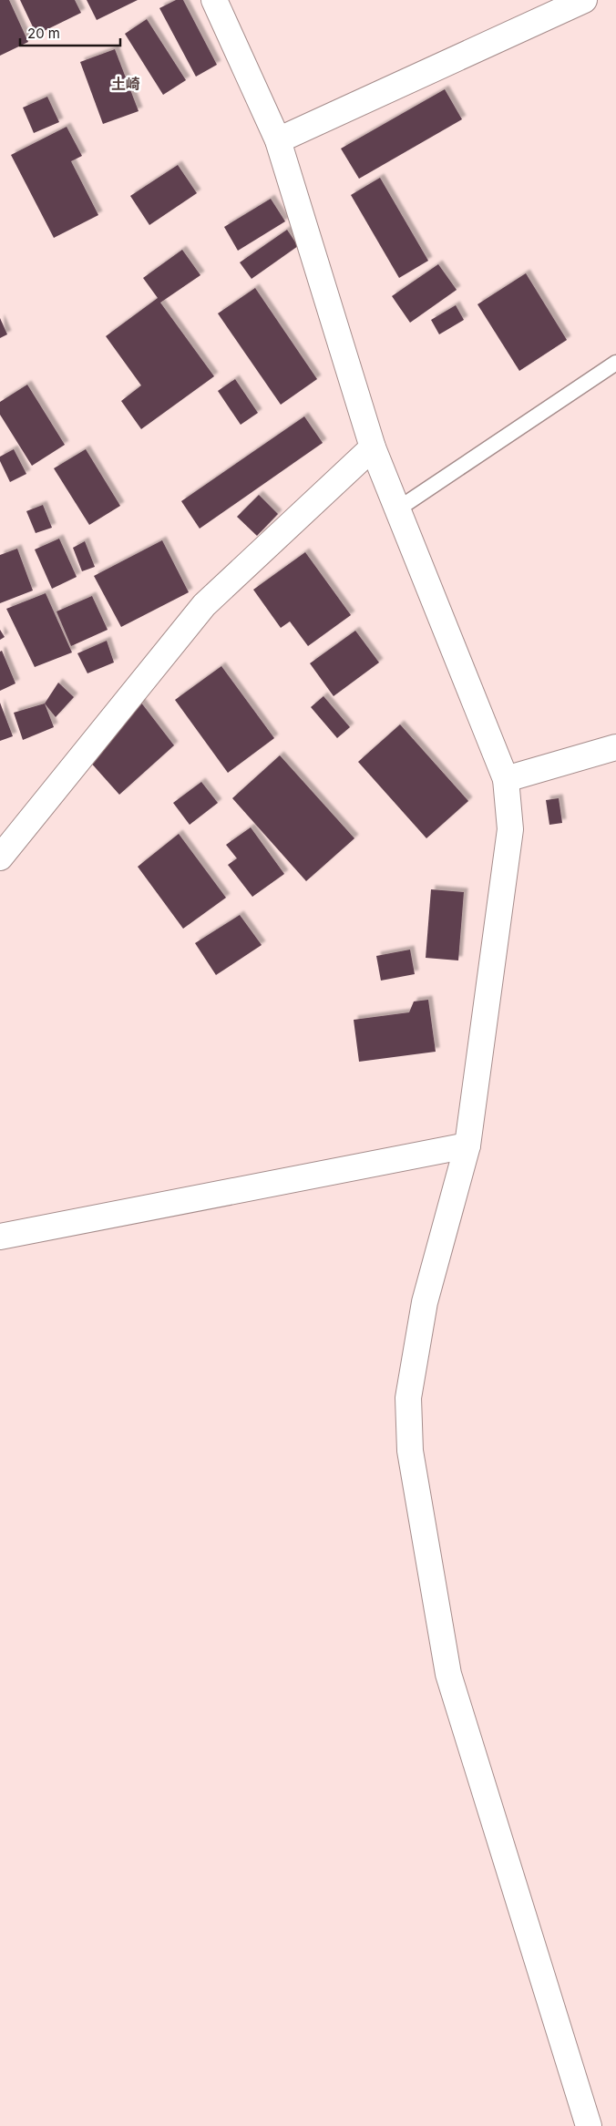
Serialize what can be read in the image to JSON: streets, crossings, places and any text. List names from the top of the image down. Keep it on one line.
{"districts":["土崎"],"scale_bar":"20 m"}
